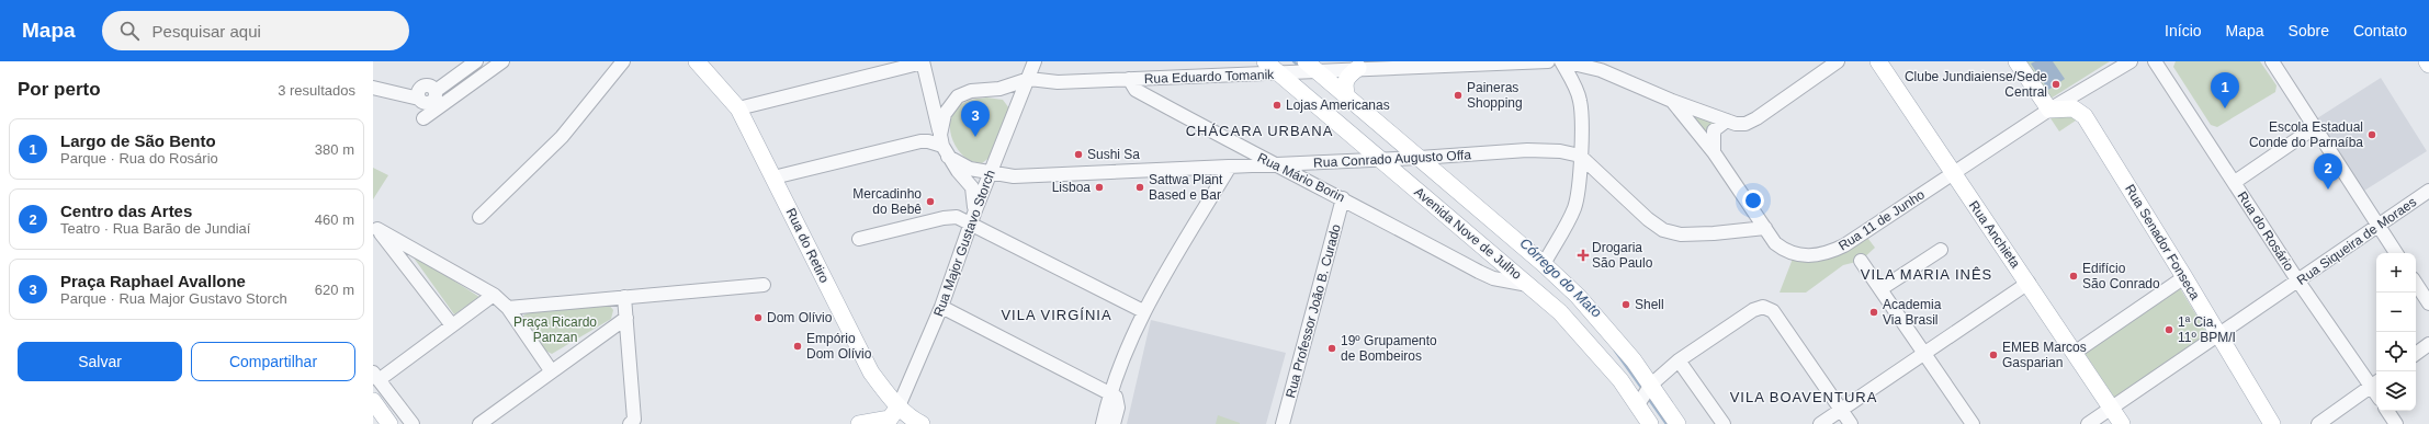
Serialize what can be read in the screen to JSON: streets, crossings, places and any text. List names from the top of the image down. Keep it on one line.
{"streets":{"main road":["Avenida Nove de Julho","Rua Anchieta","Rua Senador Fonseca","Rua do Retiro"],"street":["Rua Eduardo Tomanik","Rua Conrado Augusto Offa","Rua Mário Borin","Rua 11 de Junho","Rua do Rosário","Rua Siqueira de Moraes","Rua Major Gustavo Storch","Rua Professor João B. Curado"]},"crossings":[["Rua Eduardo Tomanik","Rua Mário Borin"],["Rua Eduardo Tomanik","Avenida Nove de Julho"],["Rua Eduardo Tomanik","Rua Major Gustavo Storch"],["Rua Conrado Augusto Offa","Rua Mário Borin"],["Rua Conrado Augusto Offa","Avenida Nove de Julho"],["Rua Conrado Augusto Offa","Rua Major Gustavo Storch"],["Rua Mário Borin","Avenida Nove de Julho"],["Rua Mário Borin","Rua Professor João B. Curado"],["Rua 11 de Junho","Rua Anchieta"],["Rua 11 de Junho","Rua Senador Fonseca"],["Rua do Rosário","Rua Siqueira de Moraes"],["Rua Anchieta","Rua Siqueira de Moraes"],["Rua Siqueira de Moraes","Rua Senador Fonseca"],["Rua Major Gustavo Storch","Rua do Retiro"]],"districts":["CHÁCARA URBANA","VILA MARIA INÊS","VILA VIRGÍNIA","VILA BOAVENTURA"],"water":["Córrego do Mato"],"parks":["Praça Ricardo Panzan"],"places":{"other":["Clube Jundiaiense/Sede Central","Paineras Shopping","Lojas Americanas","Escola Estadual Conde do Parnaíba","Sushi Sa","Lisboa","Sattwa Plant Based e Bar","Mercadinho do Bebê","Edifício São Conrado","Shell","Academia Via Brasil","Dom Olívio","1ª Cia, 11º BPM/I","Empório Dom Olívio","19º Grupamento de Bombeiros","EMEB Marcos Gasparian"],"health":["Drogaria São Paulo"]},"page":{"header":"Mapa","search":"Pesquisar aqui","nav":["Início","Mapa","Sobre","Contato"],"heading":["Por perto","3 resultados"],"pins":["1","3","2"],"list":[{"mark":"1","name":"Largo de São Bento","note":"Parque · Rua do Rosário","value":"380 m"},{"mark":"2","name":"Centro das Artes","note":"Teatro · Rua Barão de Jundiaí","value":"460 m"},{"mark":"3","name":"Praça Raphael Avallone","note":"Parque · Rua Major Gustavo Storch","value":"620 m"}],"map_buttons":["+","−"],"buttons":["Salvar","Compartilhar"]}}
